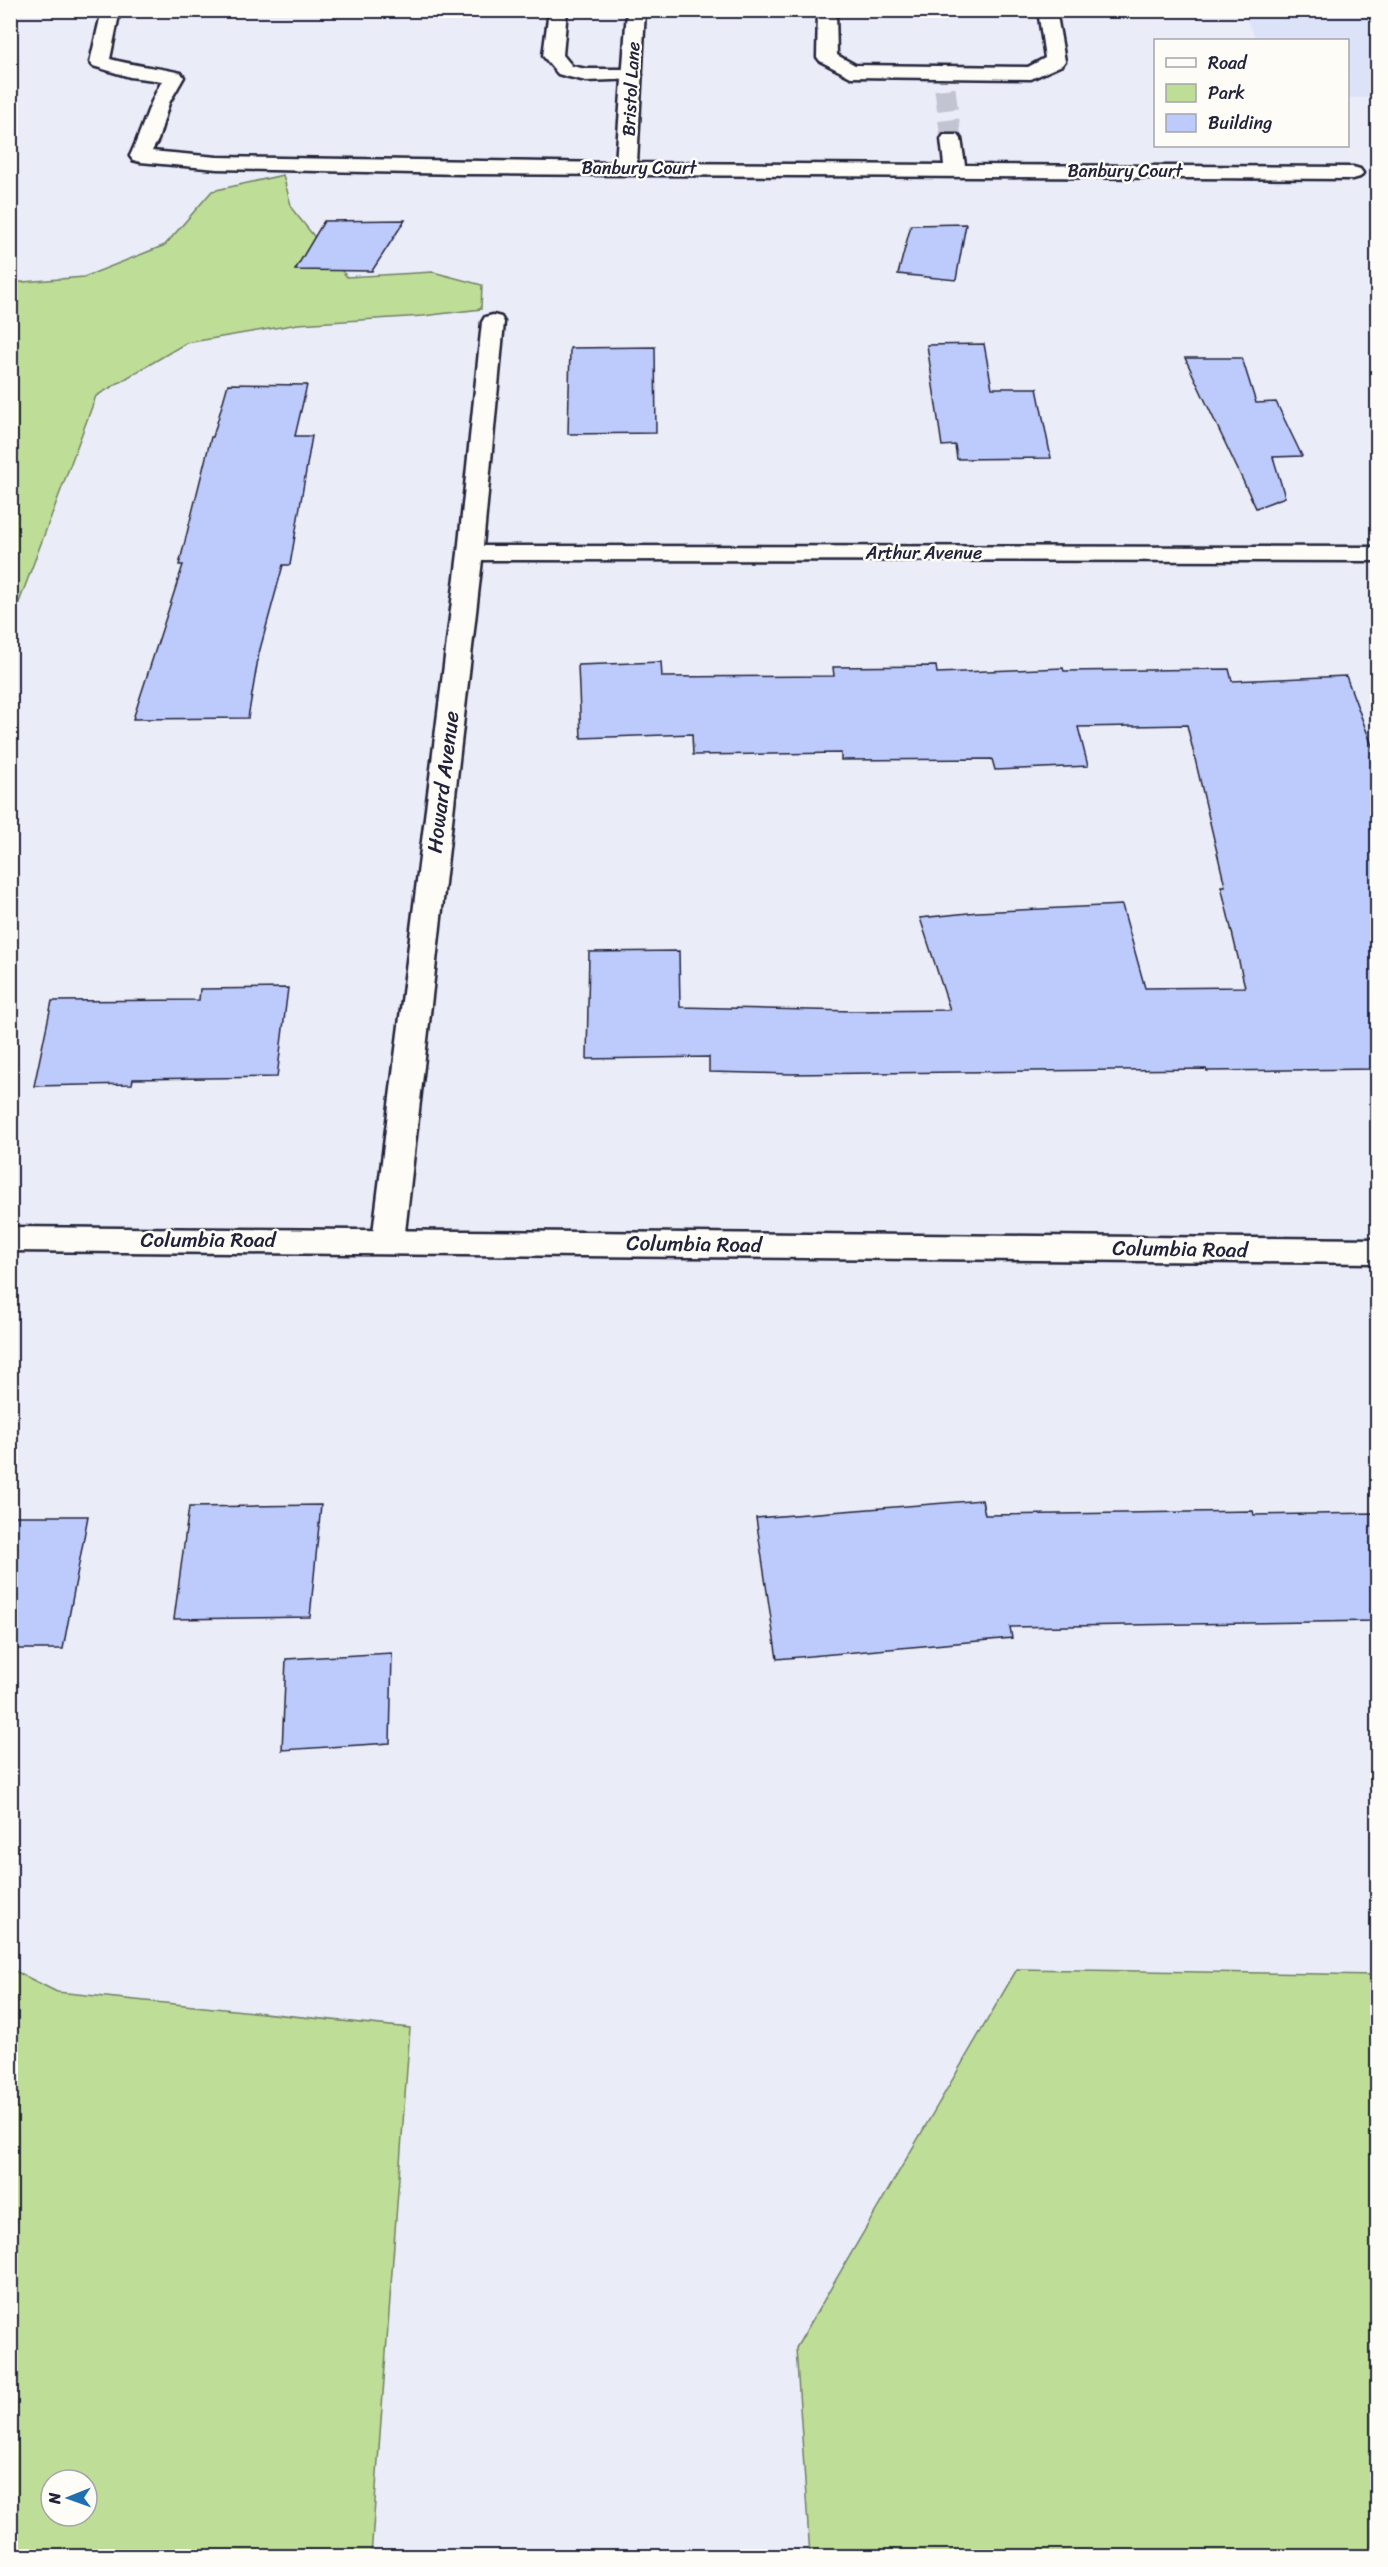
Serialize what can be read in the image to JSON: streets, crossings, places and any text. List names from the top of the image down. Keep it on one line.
{"streets":{"street":["Bristol Lane","Banbury Court","Arthur Avenue","Howard Avenue","Columbia Road"]},"crossings":[["Bristol Lane","Banbury Court"],["Arthur Avenue","Howard Avenue"],["Howard Avenue","Columbia Road"]],"legend":["Road","Park","Building"],"north":"left"}
